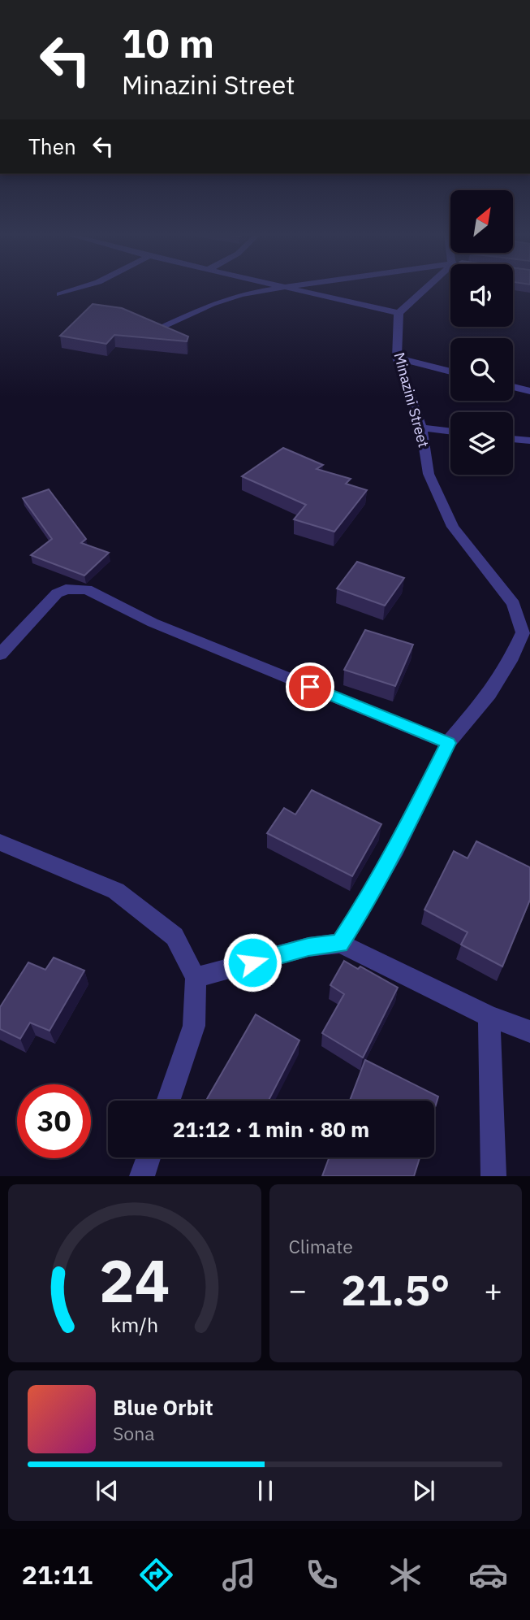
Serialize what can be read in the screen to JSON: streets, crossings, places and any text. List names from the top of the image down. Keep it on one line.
{"streets":{"street":["Minazini Street"]},"north":"top right","page":{"turn":["10 m","Minazini Street"],"then":"Then","limit":"30","trip":"21:12 · 1 min · 80 m","tile":"Climate","heat":["−","21.5°","+"],"song":["Blue Orbit","Sona"],"tabs":"21:11","gauge":["24","km/h"]}}
